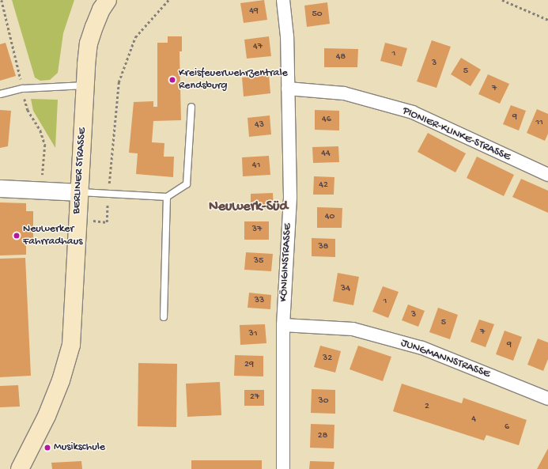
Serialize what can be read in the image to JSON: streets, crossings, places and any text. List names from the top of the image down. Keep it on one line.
{"streets":{"main road":["BERLINER STRASSE"],"street":["PIONIER-KLINKE-STRASSE","KÖNIGINSTRASSE","JUNGMANNSTRASSE"]},"crossings":[["PIONIER-KLINKE-STRASSE","KÖNIGINSTRASSE"],["KÖNIGINSTRASSE","JUNGMANNSTRASSE"]],"districts":["Neuwerk-Süd"],"places":["Kreisfeuerwehrzentrale Rendsburg","Neuwerker Fahrradhaus","Musikschule"],"house_numbers":["49","50","47","1","48","3","5","7","9","46","11","43","44","41","42","40","37","38","35","34","33","1","3","5","7","31","9","32","29","27","30","2","4","6","28"]}
